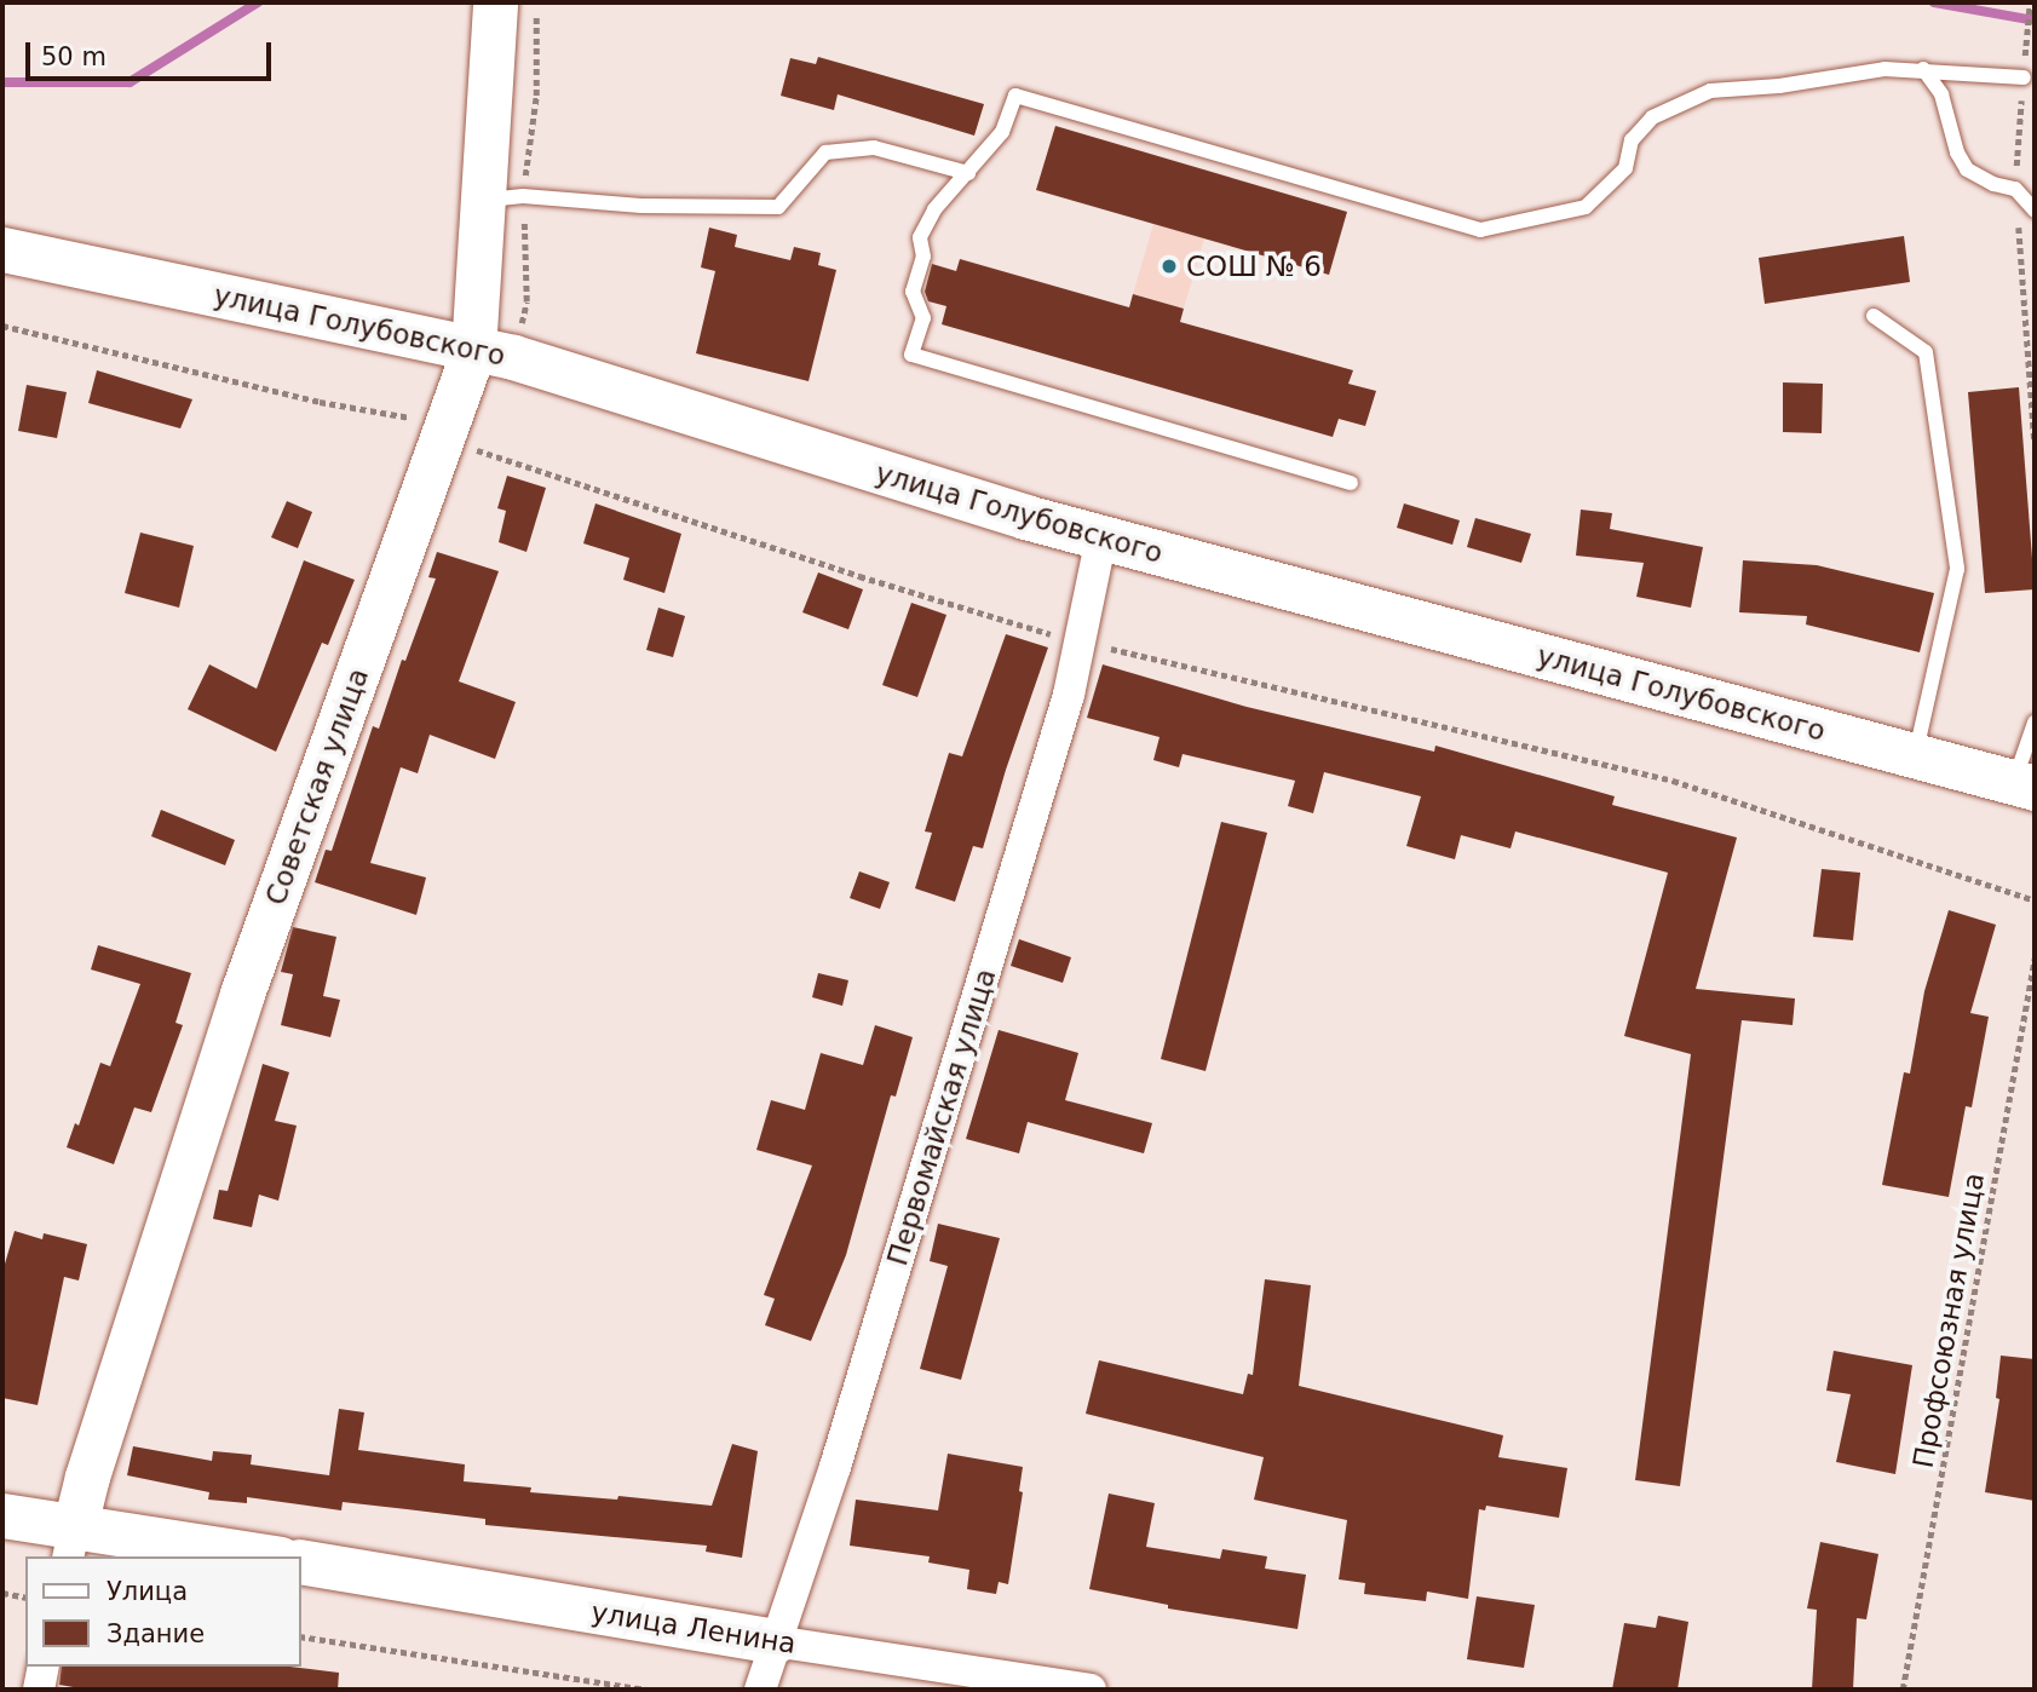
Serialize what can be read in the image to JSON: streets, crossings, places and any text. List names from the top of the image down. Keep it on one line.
{"streets":{"street":["улица Голубовского","Советская улица","Первомайская улица","улица Ленина"],"path":["Профсоюзная улица"]},"crossings":[["улица Голубовского","Советская улица"],["улица Голубовского","Первомайская улица"],["Первомайская улица","улица Ленина"]],"places":["СОШ № 6"],"legend":["Улица","Здание"],"scale_bar":"50 m"}
